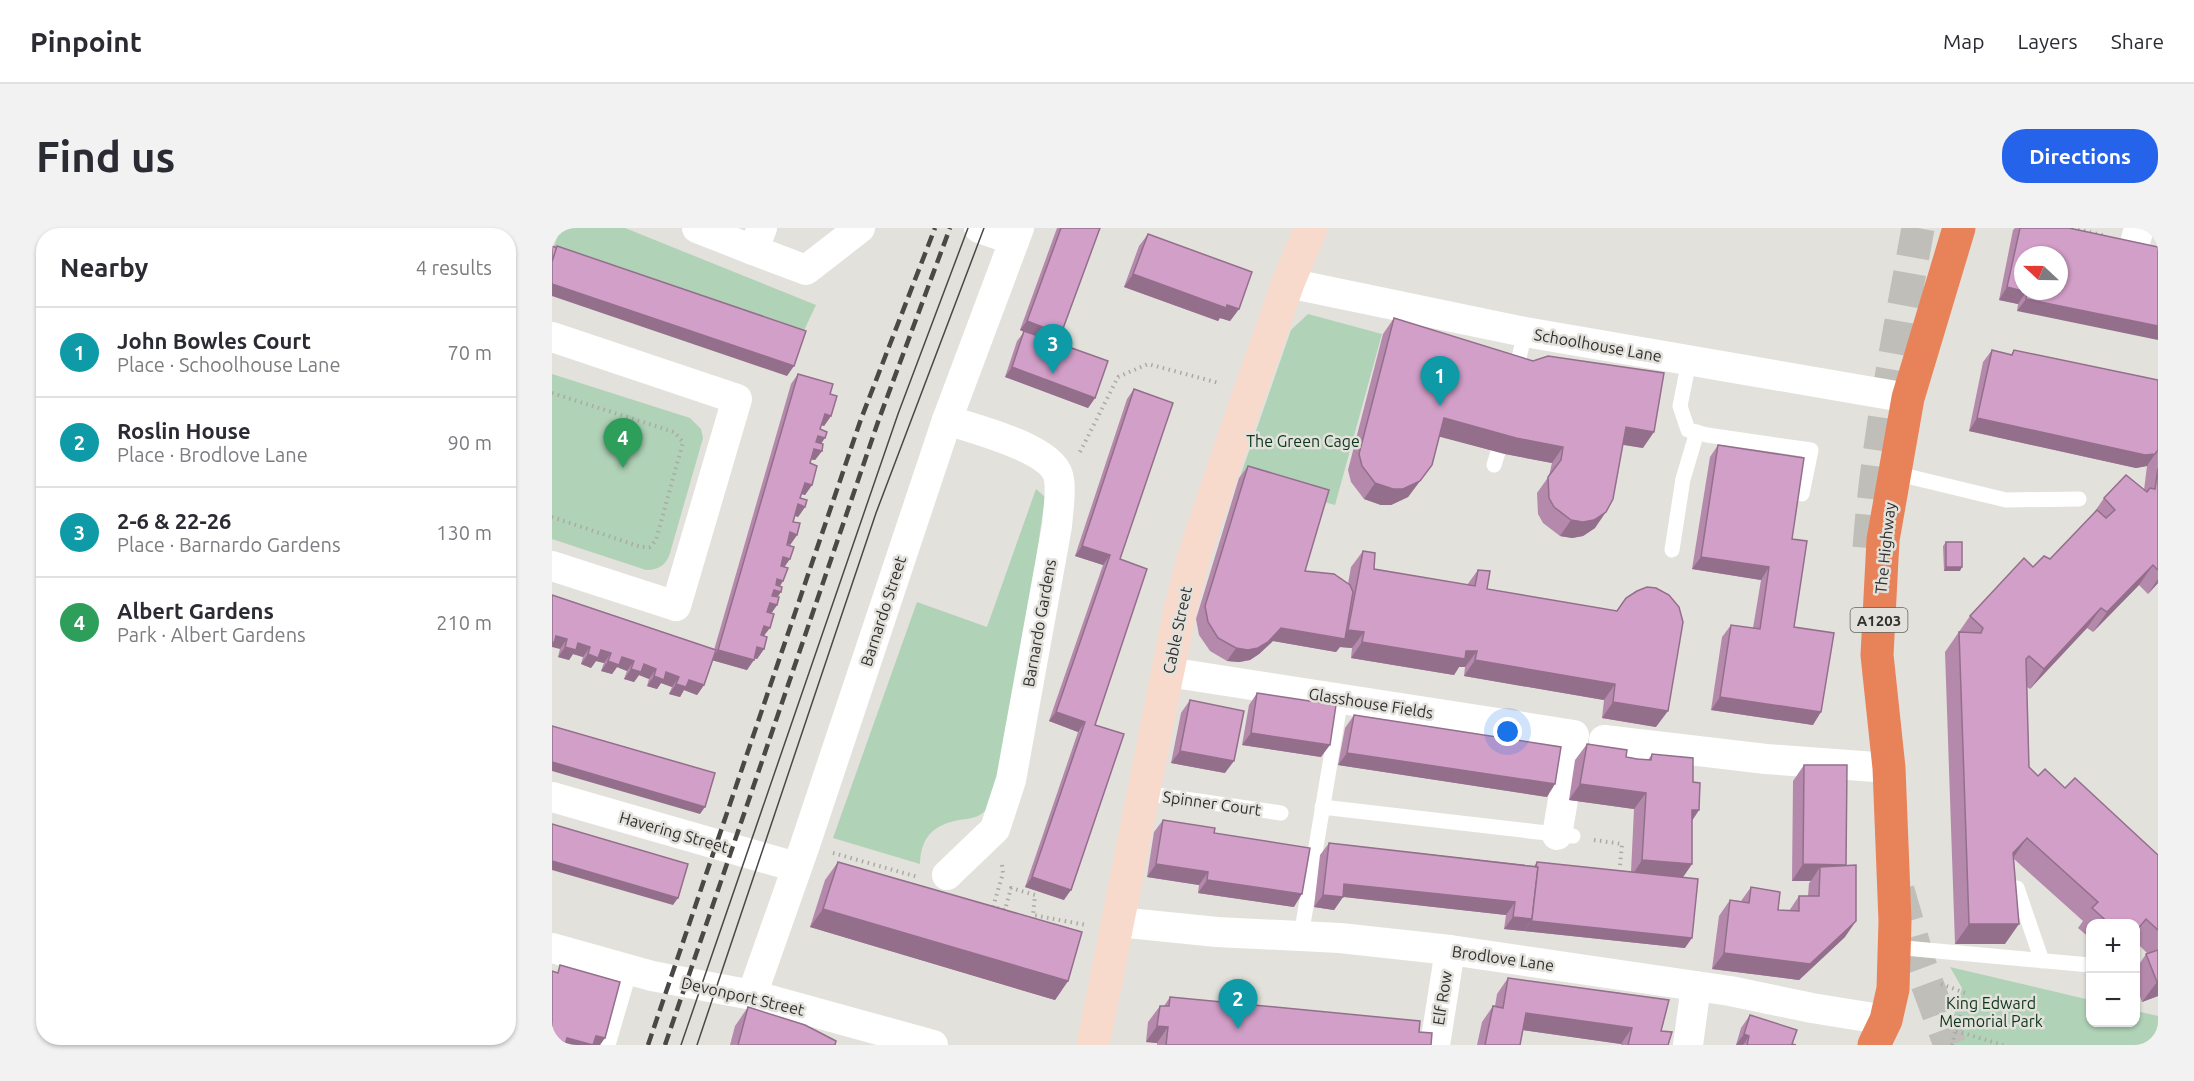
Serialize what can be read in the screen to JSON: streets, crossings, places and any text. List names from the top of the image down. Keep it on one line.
{"streets":{"highway":["The Highway","A1203"],"main road":["Cable Street"],"street":["Schoolhouse Lane","Barnardo Street","Barnardo Gardens","Glasshouse Fields","Havering Street","Brodlove Lane","Devonport Street","Elf Row"],"lane":["Spinner Court"]},"crossings":[["Schoolhouse Lane","The Highway"],["Schoolhouse Lane","Cable Street"],["The Highway","Brodlove Lane"],["Barnardo Street","Havering Street"],["Barnardo Street","Devonport Street"],["Cable Street","Glasshouse Fields"],["Cable Street","Spinner Court"],["Cable Street","Brodlove Lane"],["Brodlove Lane","Elf Row"]],"parks":["The Green Cage","King Edward Memorial Park"],"north":"left","page":{"header":"Pinpoint","nav":["Map","Layers","Share"],"buttons":"Directions","title":"Find us","heading":["Nearby","4 results"],"list":[{"mark":"1","name":"John Bowles Court","note":"Place · Schoolhouse Lane","value":"70 m"},{"mark":"2","name":"Roslin House","note":"Place · Brodlove Lane","value":"90 m"},{"mark":"3","name":"2-6 & 22-26","note":"Place · Barnardo Gardens","value":"130 m"},{"mark":"4","name":"Albert Gardens","note":"Park · Albert Gardens","value":"210 m"}],"pins":["3","1","4","2"],"map_buttons":["+","−"]}}
